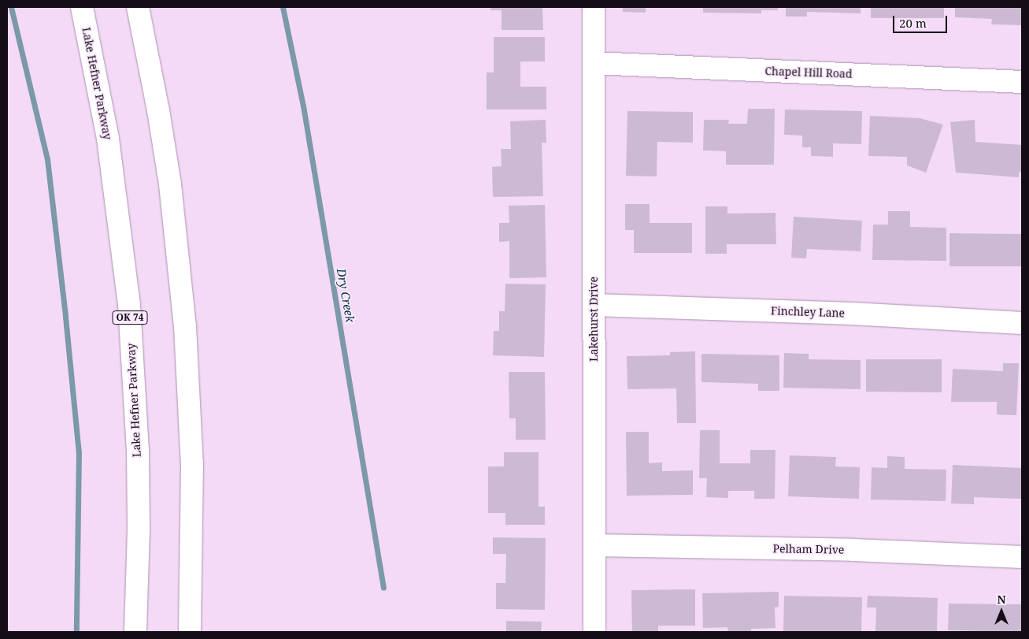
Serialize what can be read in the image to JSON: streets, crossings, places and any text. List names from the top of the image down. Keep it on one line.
{"streets":{"main road":["Chapel Hill Road","Lake Hefner Parkway","Finchley Lane","OK 74","Lakehurst Drive","Pelham Drive"]},"crossings":[["Chapel Hill Road","Lakehurst Drive"],["Finchley Lane","Lakehurst Drive"],["Lakehurst Drive","Pelham Drive"]],"water":["Dry Creek"],"scale_bar":"20 m","north":"top"}
